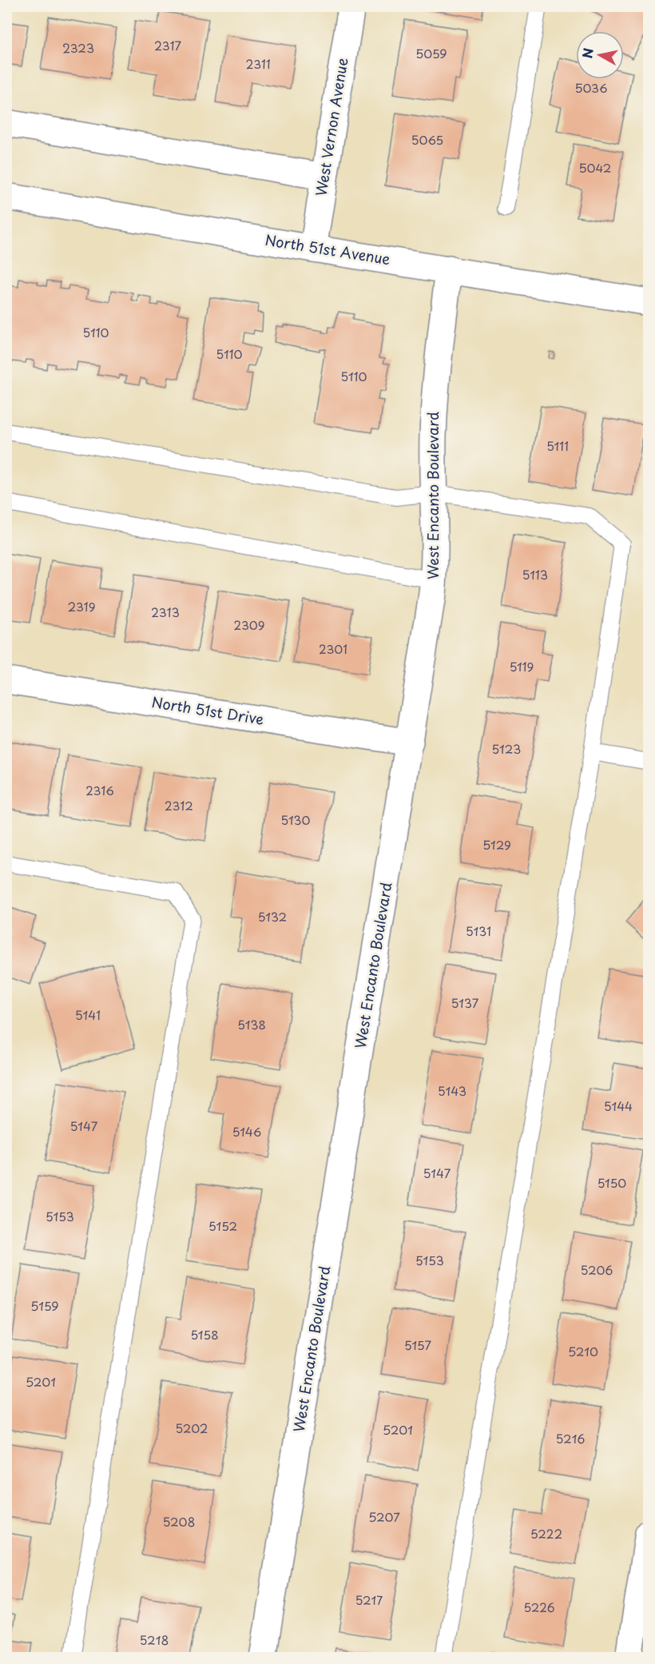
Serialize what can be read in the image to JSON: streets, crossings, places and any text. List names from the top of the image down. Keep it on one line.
{"streets":{"street":["West Vernon Avenue","North 51st Avenue","West Encanto Boulevard","North 51st Drive"]},"crossings":[["West Vernon Avenue","North 51st Avenue"],["North 51st Avenue","West Encanto Boulevard"],["West Encanto Boulevard","North 51st Drive"]],"house_numbers":["2317","2323","5059","2311","5036","5065","5042","5110","5110","5110","5111","5113","2319","2313","2309","2301","5119","5123","2316","2312","5130","5129","5132","5131","5137","5141","5138","5143","5144","5147","5146","5147","5150","5153","5152","5153","5206","5159","5158","5157","5210","5201","5202","5201","5216","5207","5208","5222","5217","5226","5218"],"north":"left"}
